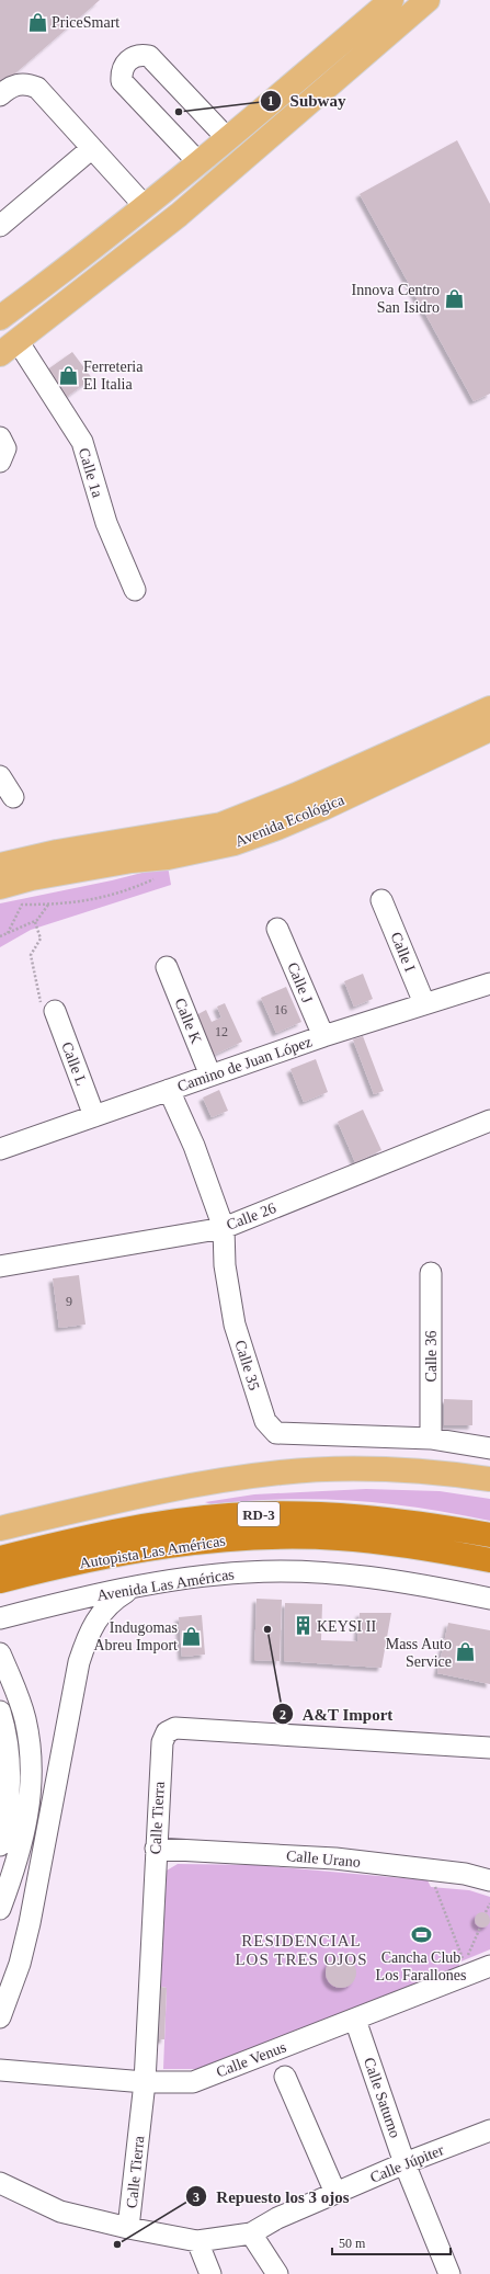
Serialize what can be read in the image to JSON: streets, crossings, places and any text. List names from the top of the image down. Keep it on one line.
{"streets":{"highway":["RD-3","Autopista Las Américas"],"main road":["Avenida Ecológica"],"street":["Calle 1a","Calle I","Calle J","Calle K","Calle L","Camino de Juan López","Calle 26","Calle 36","Calle 35","Avenida Las Américas","Calle Tierra","Calle Urano","Calle Venus","Calle Saturno","Calle Júpiter"]},"crossings":[["Calle I","Camino de Juan López"],["Calle J","Camino de Juan López"],["Calle K","Camino de Juan López"],["Calle L","Camino de Juan López"],["Camino de Juan López","Calle 35"],["Calle 26","Calle 35"],["Calle 36","Calle 35"],["Calle Tierra","Calle Urano"],["Calle Tierra","Calle Venus"],["Calle Tierra","Calle Júpiter"],["Calle Venus","Calle Saturno"],["Calle Saturno","Calle Júpiter"]],"districts":["RESIDENCIAL LOS TRES OJOS"],"places":{"shop":["PriceSmart","Innova Centro San Isidro","Ferreteria El Italia","Indugomas Abreu Import","Mass Auto Service"],"other":["Subway","A&T Import","Repuesto los 3 ojos"],"building":["KEYSI II"],"sports":["Cancha Club Los Farallones"]},"house_numbers":["16","12","9"],"scale_bar":"50 m"}
